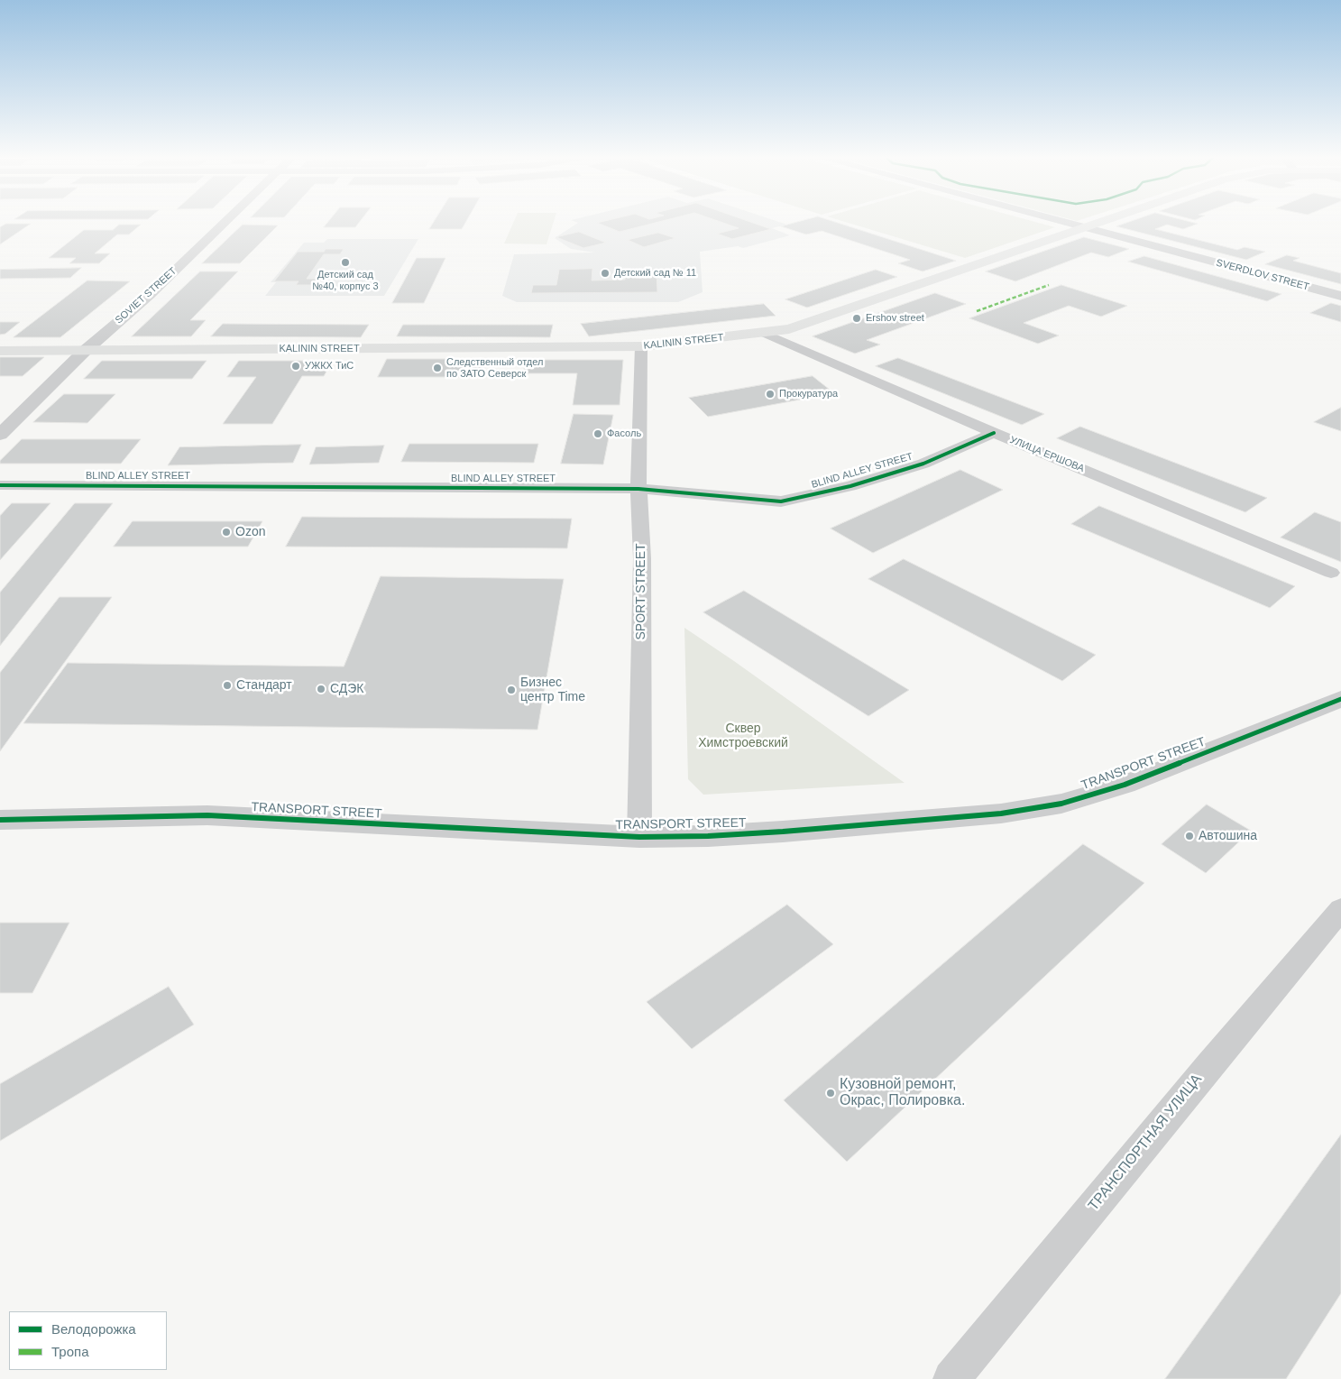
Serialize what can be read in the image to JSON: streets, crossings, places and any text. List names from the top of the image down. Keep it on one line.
{"streets":{"main road":["KALININ STREET"],"street":["SVERDLOV STREET","SOVIET STREET","УЛИЦА ЕРШОВА","BLIND ALLEY STREET","SPORT STREET","TRANSPORT STREET","ТРАНСПОРТНАЯ УЛИЦА"]},"crossings":[["SVERDLOV STREET","KALININ STREET"],["SOVIET STREET","KALININ STREET"],["KALININ STREET","УЛИЦА ЕРШОВА"],["KALININ STREET","SPORT STREET"],["УЛИЦА ЕРШОВА","BLIND ALLEY STREET"],["BLIND ALLEY STREET","SPORT STREET"],["SPORT STREET","TRANSPORT STREET"]],"parks":["Сквер Химстроевский"],"places":["Детский сад №40, корпус 3","Детский сад № 11","Ershov street","УЖКХ ТиС","Следственный отдел по ЗАТО Северск","Прокуратура","Фасоль","Ozon","Стандарт","СДЭК","Бизнес центр Time","Автошина","Кузовной ремонт, Окрас, Полировка."],"legend":["Велодорожка","Тропа"]}
